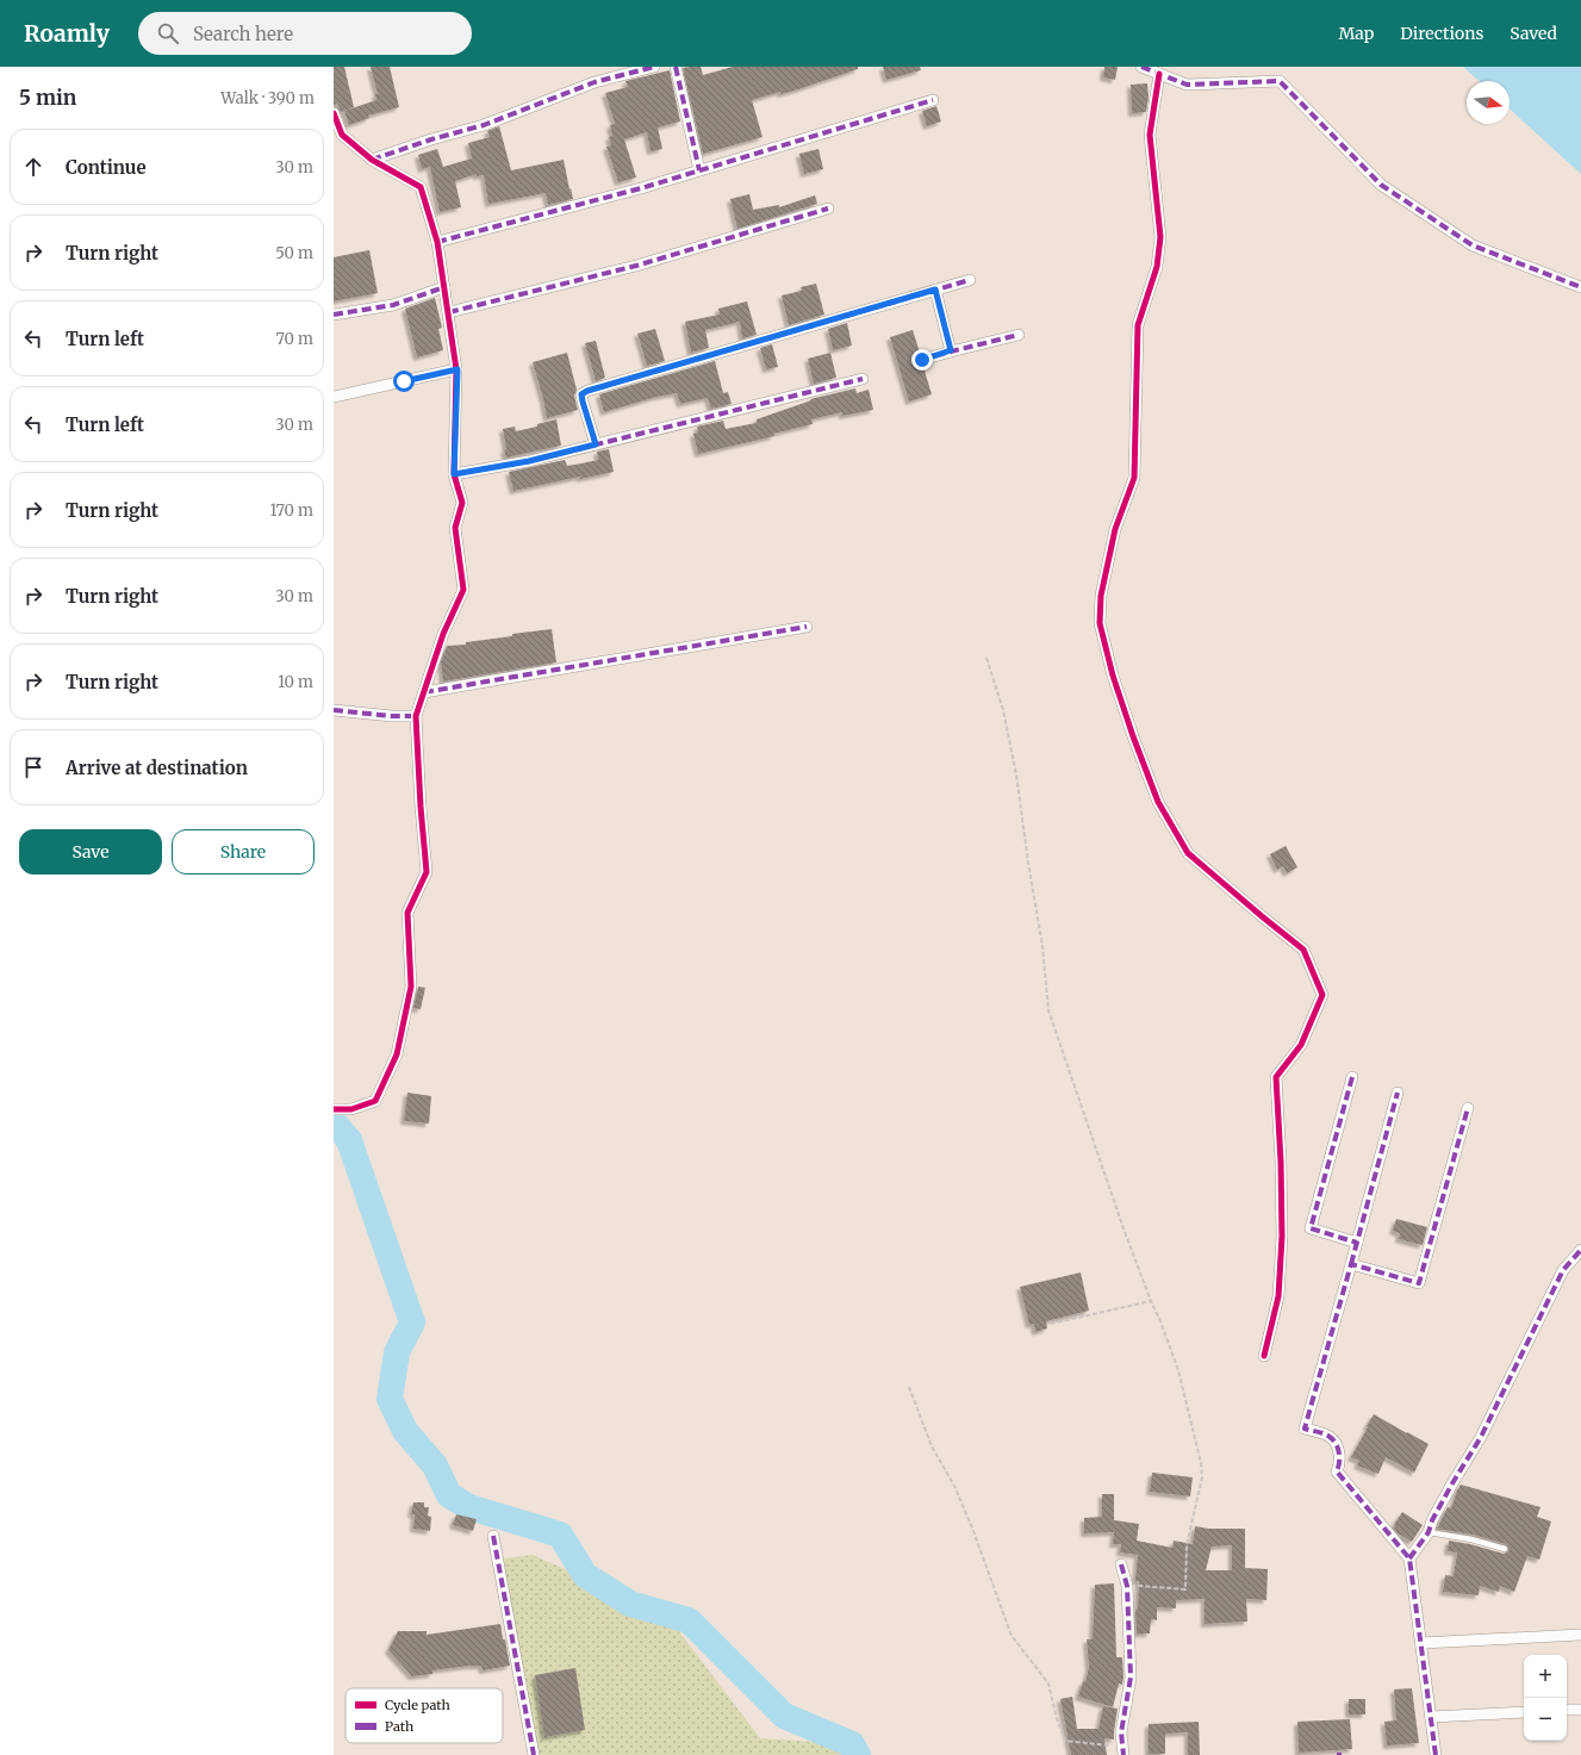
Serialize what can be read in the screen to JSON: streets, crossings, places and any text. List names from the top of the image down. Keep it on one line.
{"legend":["Cycle path","Path"],"north":"right","page":{"header":"Roamly","search":"Search here","nav":["Map","Directions","Saved"],"heading":["5 min","Walk · 390 m"],"list":[["Continue","30 m"],["Turn right","50 m"],["Turn left","70 m"],["Turn left","30 m"],["Turn right","170 m"],["Turn right","30 m"],["Turn right","10 m"],"Arrive at destination"],"buttons":["Save","Share"],"map_buttons":["+","−"]}}
